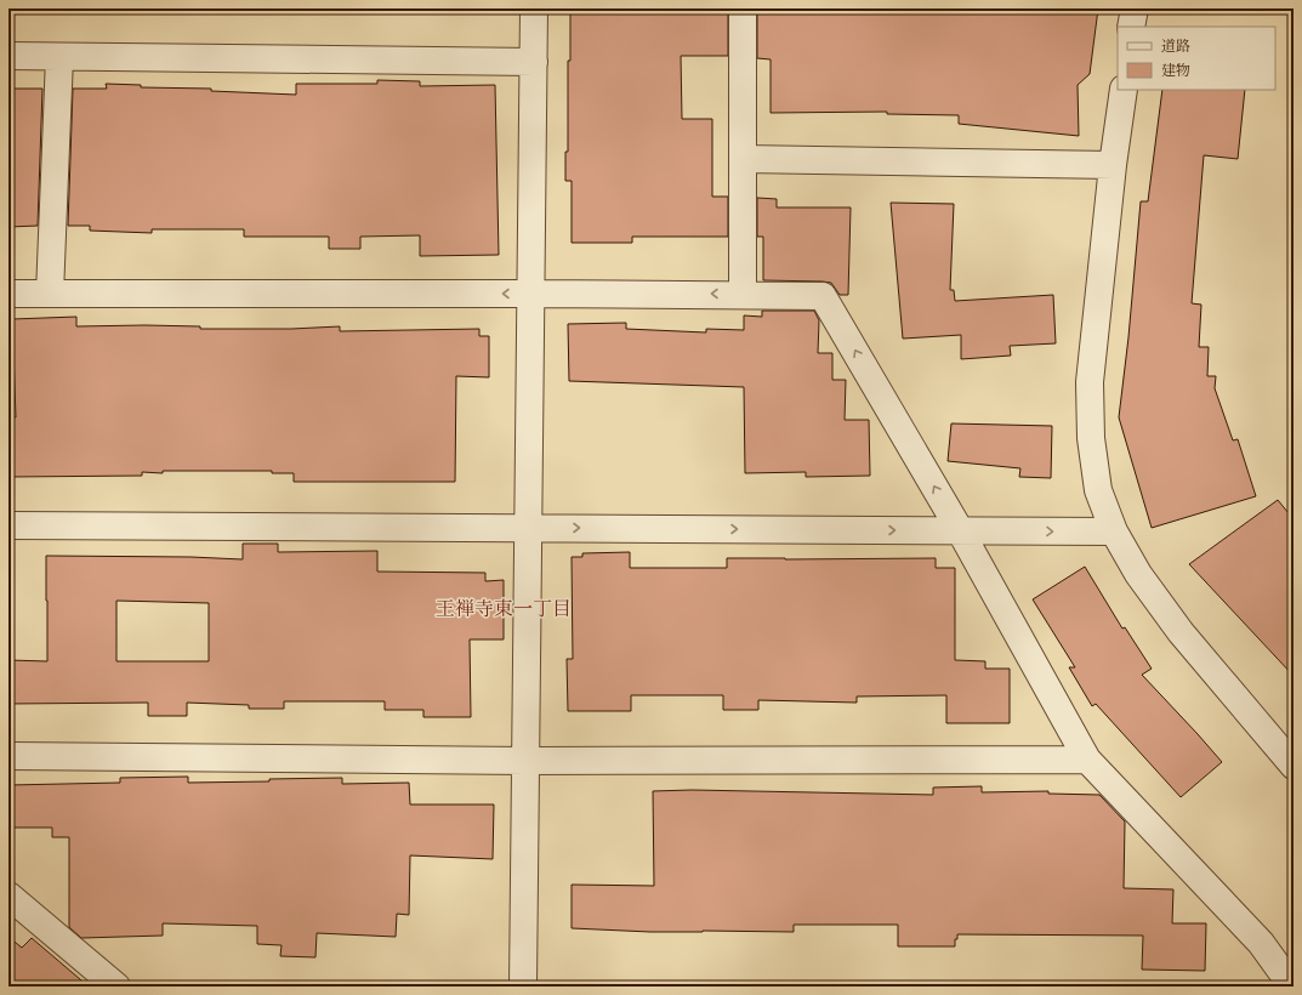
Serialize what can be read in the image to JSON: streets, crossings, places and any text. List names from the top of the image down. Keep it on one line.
{"districts":["王禅寺東一丁目"],"legend":["道路","建物"]}
